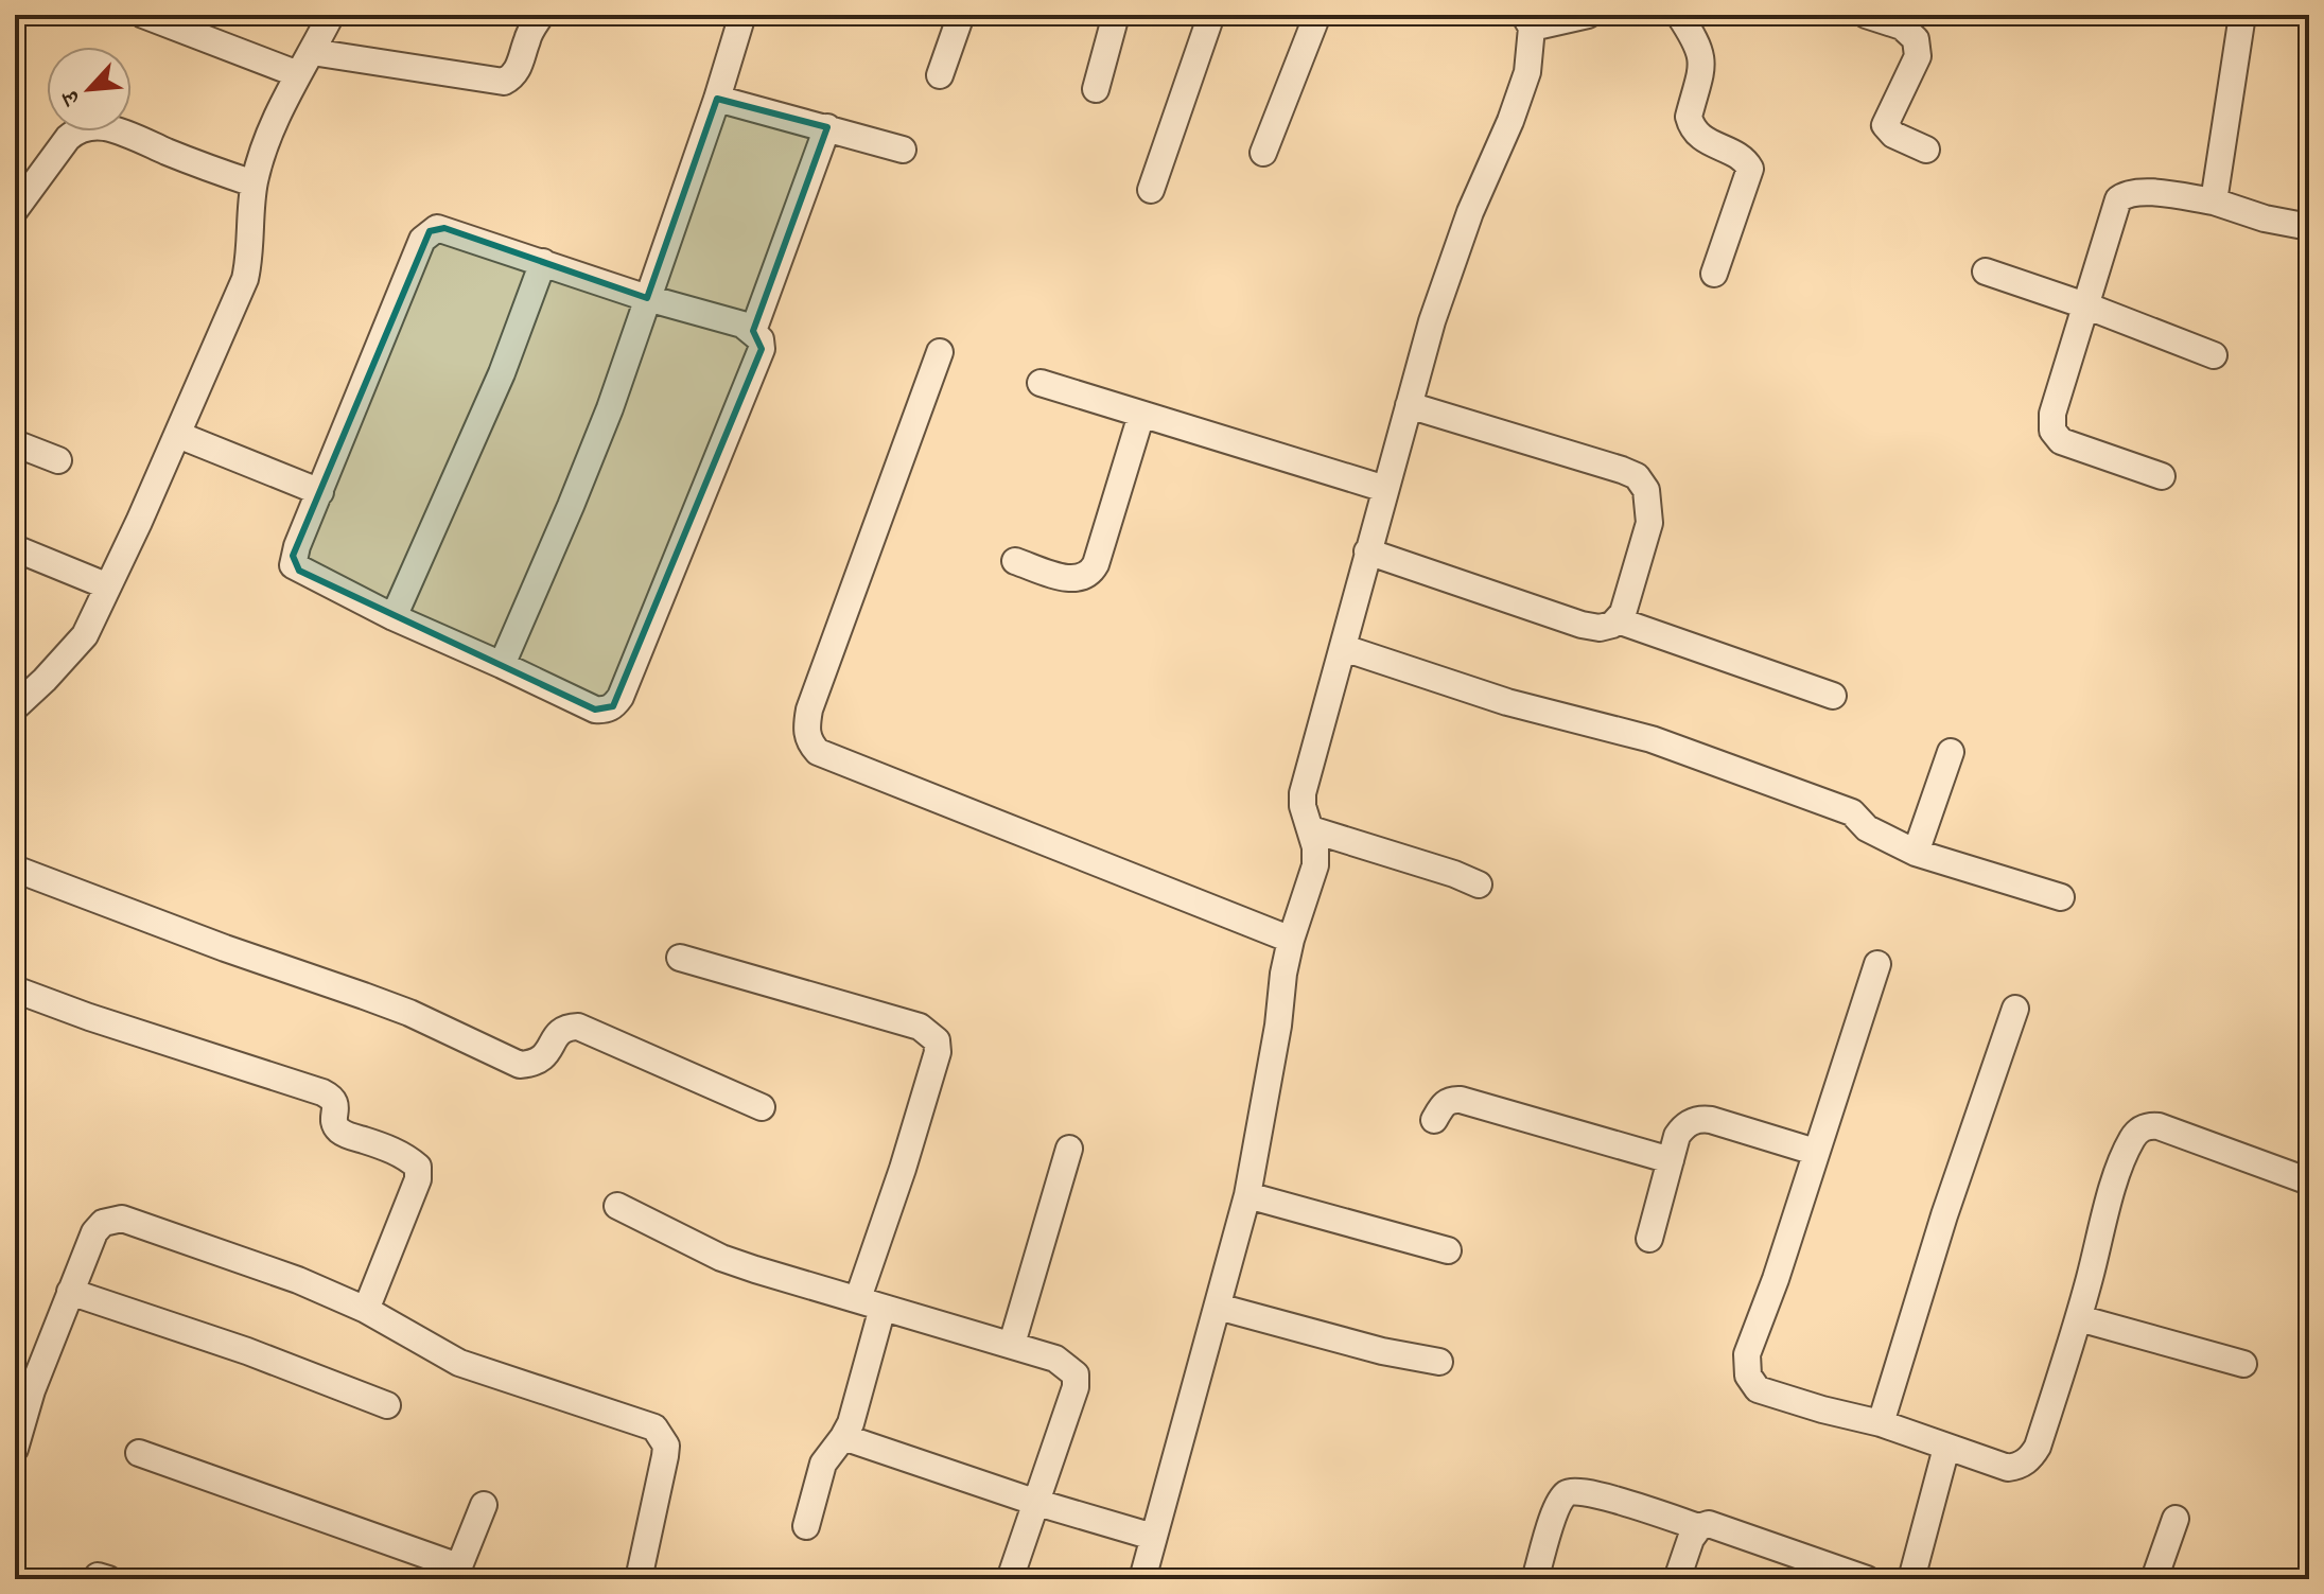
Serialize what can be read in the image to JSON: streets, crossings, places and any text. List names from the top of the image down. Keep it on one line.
{"north":"bottom left"}
